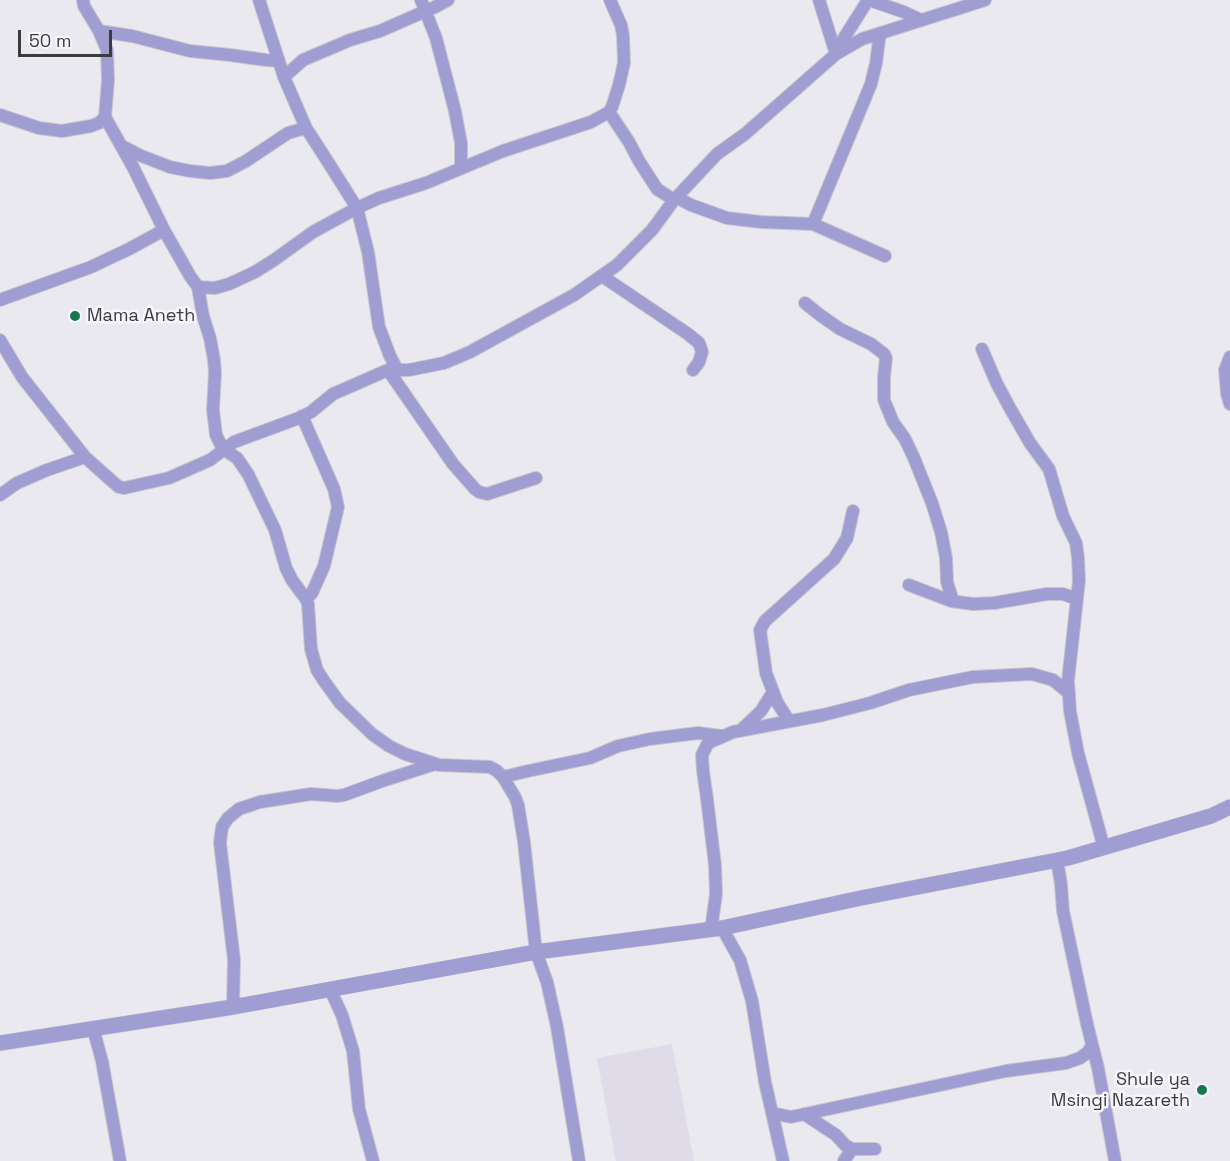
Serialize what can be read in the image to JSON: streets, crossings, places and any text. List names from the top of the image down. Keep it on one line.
{"places":["Mama Aneth","Shule ya Msingi Nazareth"],"scale_bar":"50 m"}
